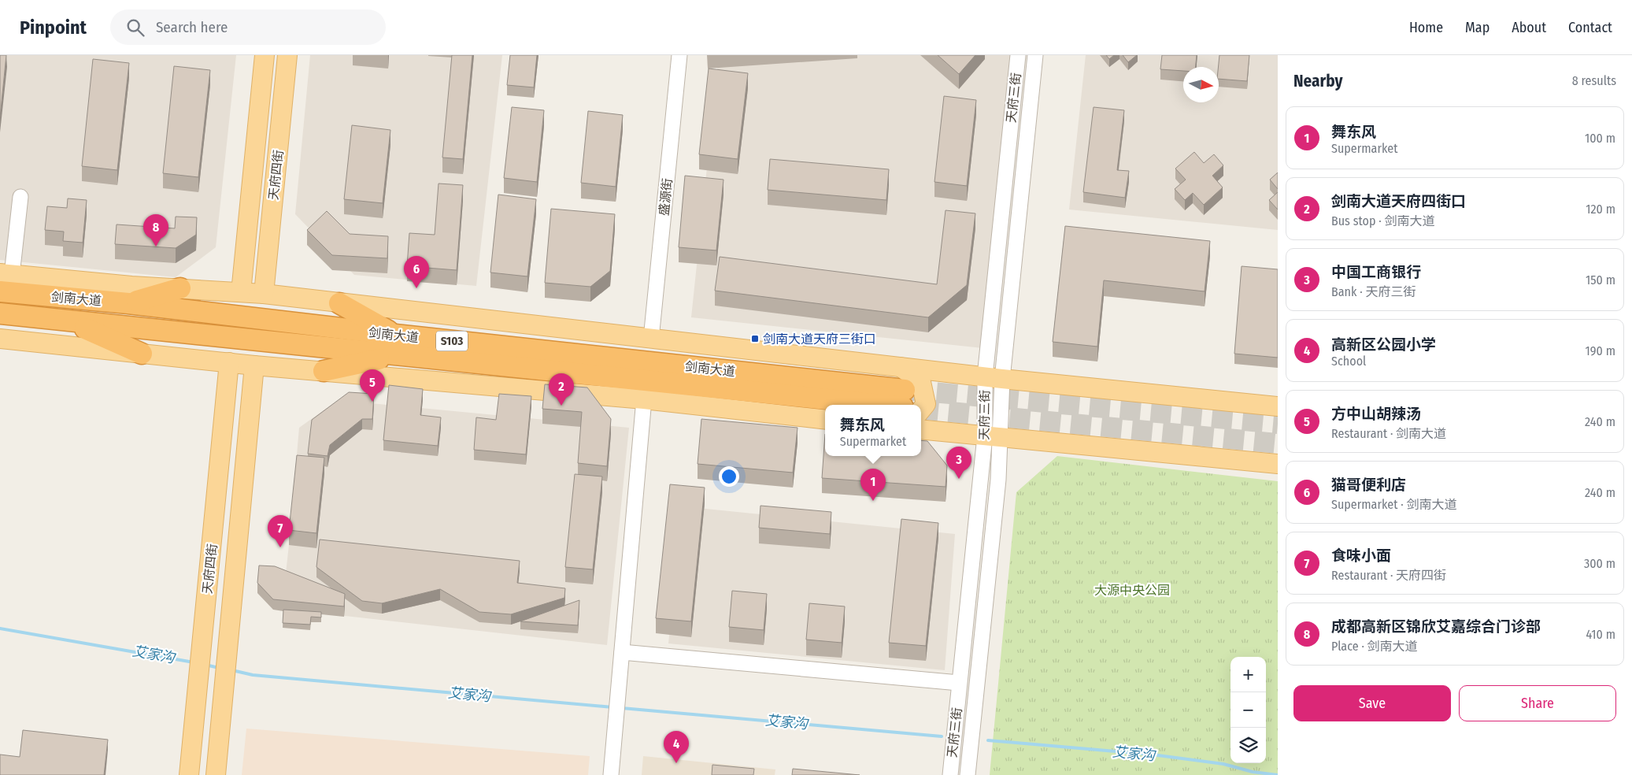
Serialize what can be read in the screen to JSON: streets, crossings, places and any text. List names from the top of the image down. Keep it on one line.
{"streets":{"highway":["剑南大道","S103"],"main road":["天府四街"],"street":["天府三街","盛源街"]},"water":["艾家沟"],"parks":["大源中央公园"],"places":{"transit":["剑南大道天府三街口"]},"north":"right","page":{"header":"Pinpoint","search":"Search here","nav":["Home","Map","About","Contact"],"heading":["Nearby","8 results"],"list":[{"mark":"1","name":"舞东风","note":"Supermarket","value":"100 m"},{"mark":"2","name":"剑南大道天府四街口","note":"Bus stop · 剑南大道","value":"120 m"},{"mark":"3","name":"中国工商银行","note":"Bank · 天府三街","value":"150 m"},{"mark":"4","name":"高新区公园小学","note":"School","value":"190 m"},{"mark":"5","name":"方中山胡辣汤","note":"Restaurant · 剑南大道","value":"240 m"},{"mark":"6","name":"猫哥便利店","note":"Supermarket · 剑南大道","value":"240 m"},{"mark":"7","name":"食味小面","note":"Restaurant · 天府四街","value":"300 m"},{"mark":"8","name":"成都高新区锦欣艾嘉综合门诊部","note":"Place · 剑南大道","value":"410 m"}],"pins":["8","6","5","2","3","1","7","4"],"popup":["舞东风","Supermarket"],"map_buttons":["+","−"],"buttons":["Save","Share"]}}
